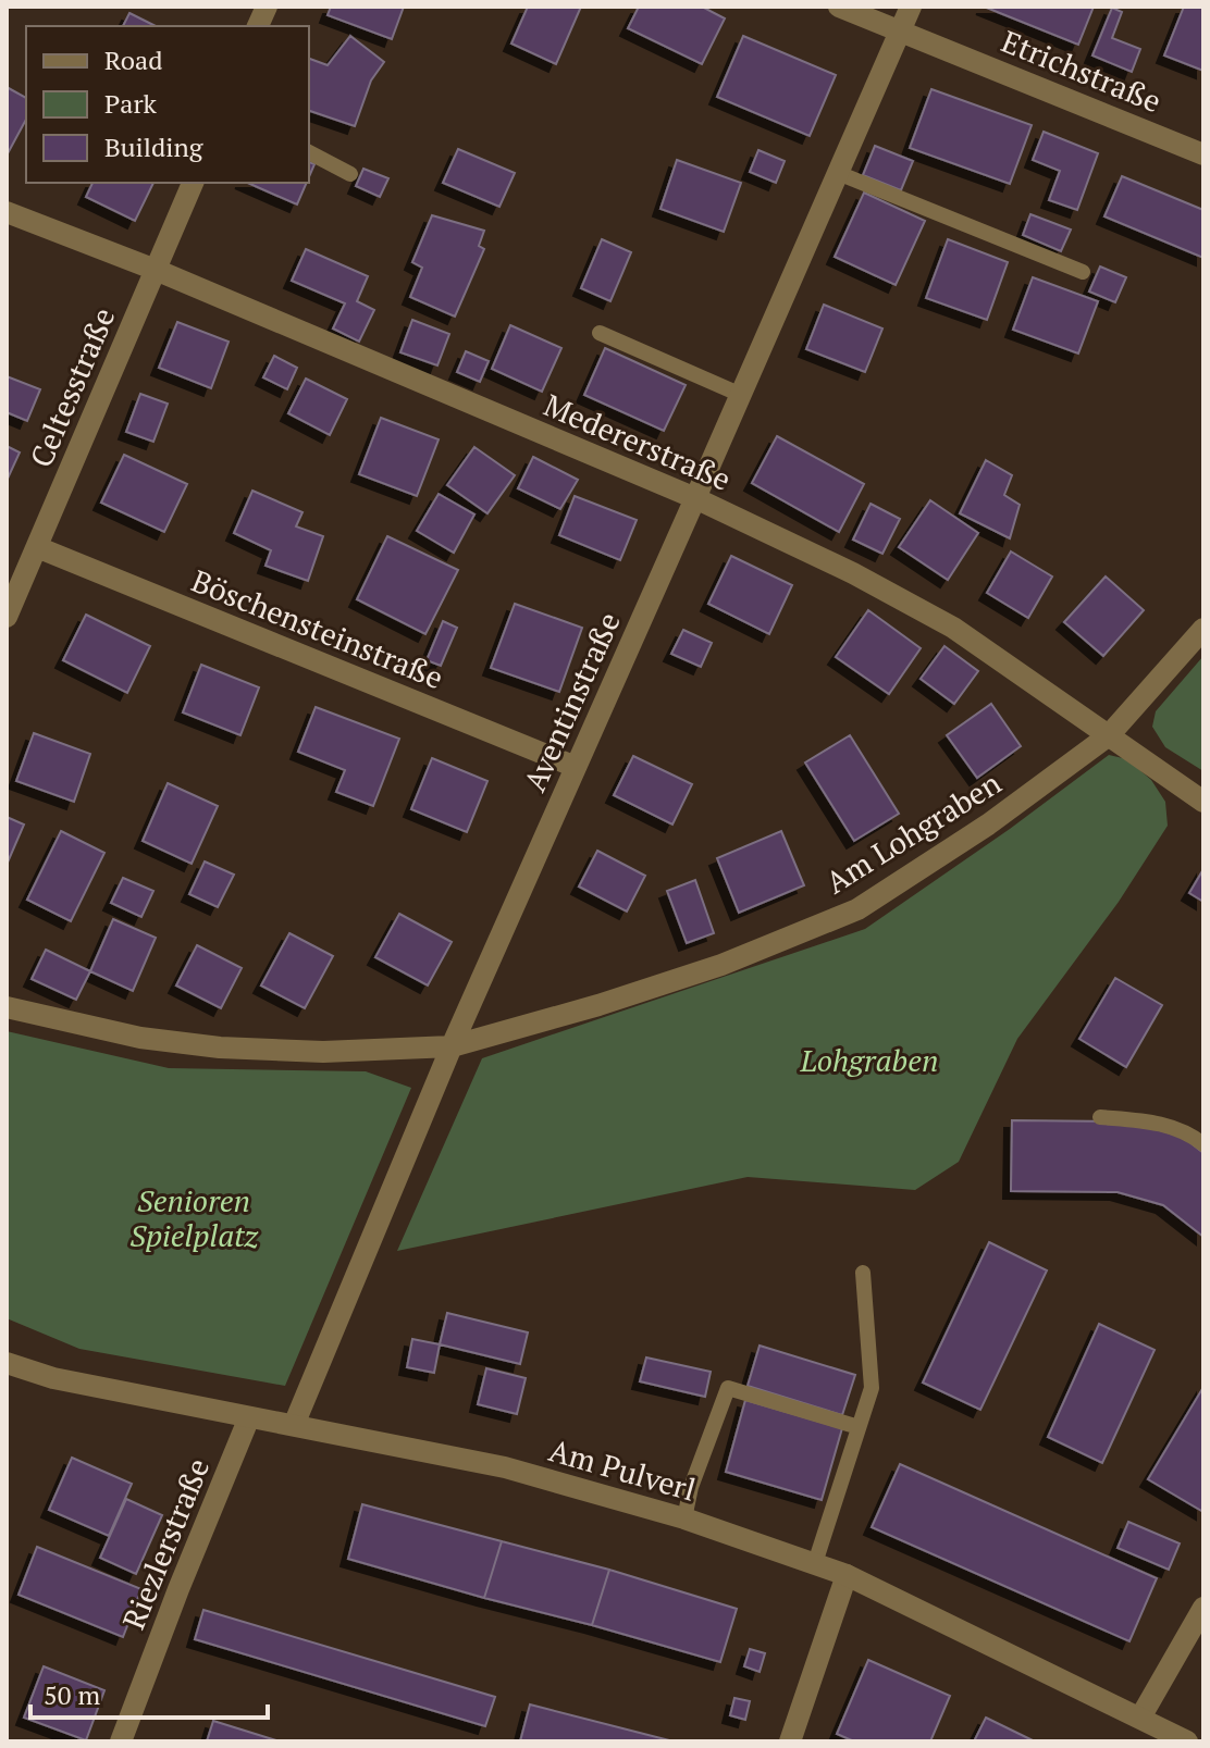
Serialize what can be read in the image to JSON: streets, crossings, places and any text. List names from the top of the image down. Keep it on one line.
{"streets":{"street":["Etrichstraße","Celtesstraße","Medererstraße","Böschensteinstraße","Aventinstraße","Am Lohgraben","Am Pulverl","Riezlerstraße"]},"crossings":[["Etrichstraße","Aventinstraße"],["Celtesstraße","Medererstraße"],["Celtesstraße","Böschensteinstraße"],["Medererstraße","Aventinstraße"],["Medererstraße","Am Lohgraben"],["Böschensteinstraße","Aventinstraße"],["Aventinstraße","Am Lohgraben"],["Aventinstraße","Am Pulverl"],["Am Pulverl","Riezlerstraße"]],"parks":["Lohgraben","Senioren Spielplatz"],"legend":["Road","Park","Building"],"scale_bar":"50 m"}
